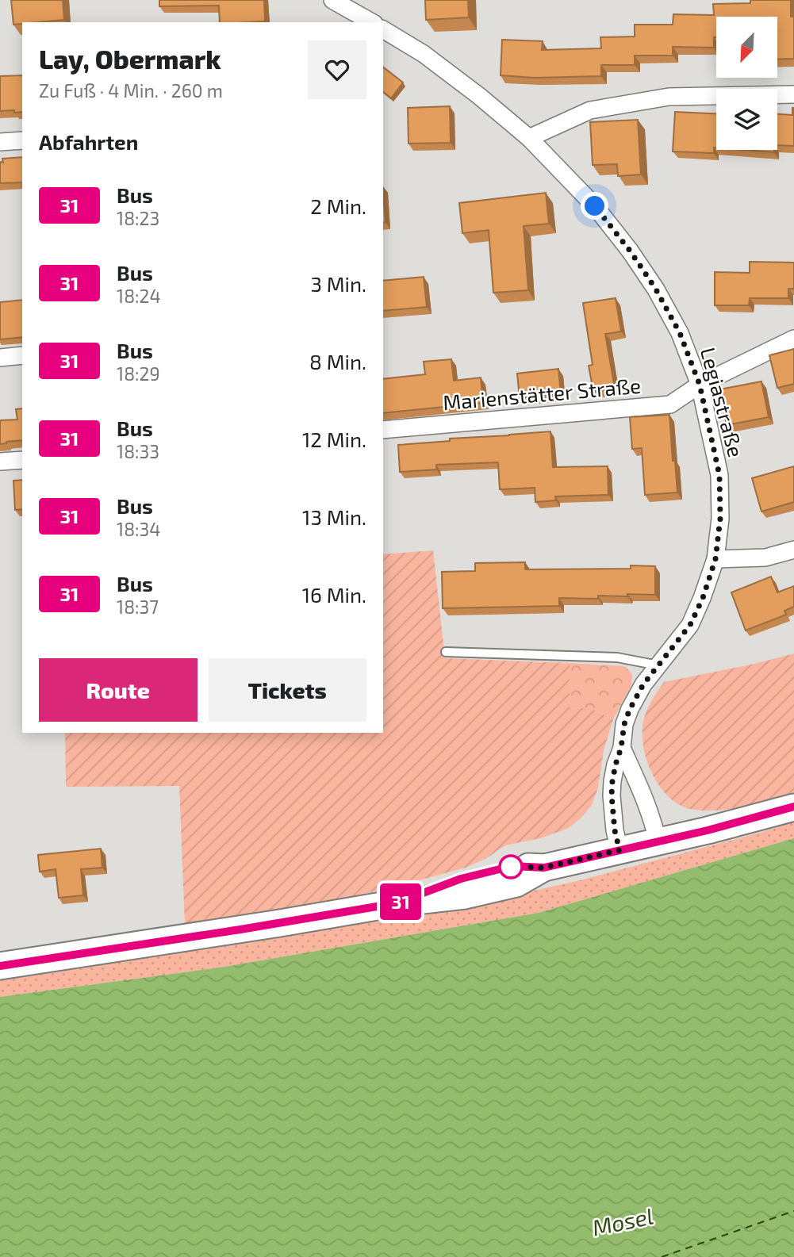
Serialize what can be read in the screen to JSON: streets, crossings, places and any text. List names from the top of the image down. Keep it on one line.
{"streets":{"street":["Marienstätter Straße","Legiastraße"]},"crossings":[["Marienstätter Straße","Legiastraße"]],"water":["Mosel"],"lines":["bus line 31"],"north":"bottom left","page":{"on_map":"31","heading":[["Lay, Obermark","Zu Fuß · 4 Min. · 260 m"],"Abfahrten"],"list":[{"mark":"31","name":"Bus","note":"18:23","value":"2 Min."},{"mark":"31","name":"Bus","note":"18:24","value":"3 Min."},{"mark":"31","name":"Bus","note":"18:29","value":"8 Min."},{"mark":"31","name":"Bus","note":"18:33","value":"12 Min."},{"mark":"31","name":"Bus","note":"18:34","value":"13 Min."},{"mark":"31","name":"Bus","note":"18:37","value":"16 Min."}],"buttons":["Route","Tickets"]}}
